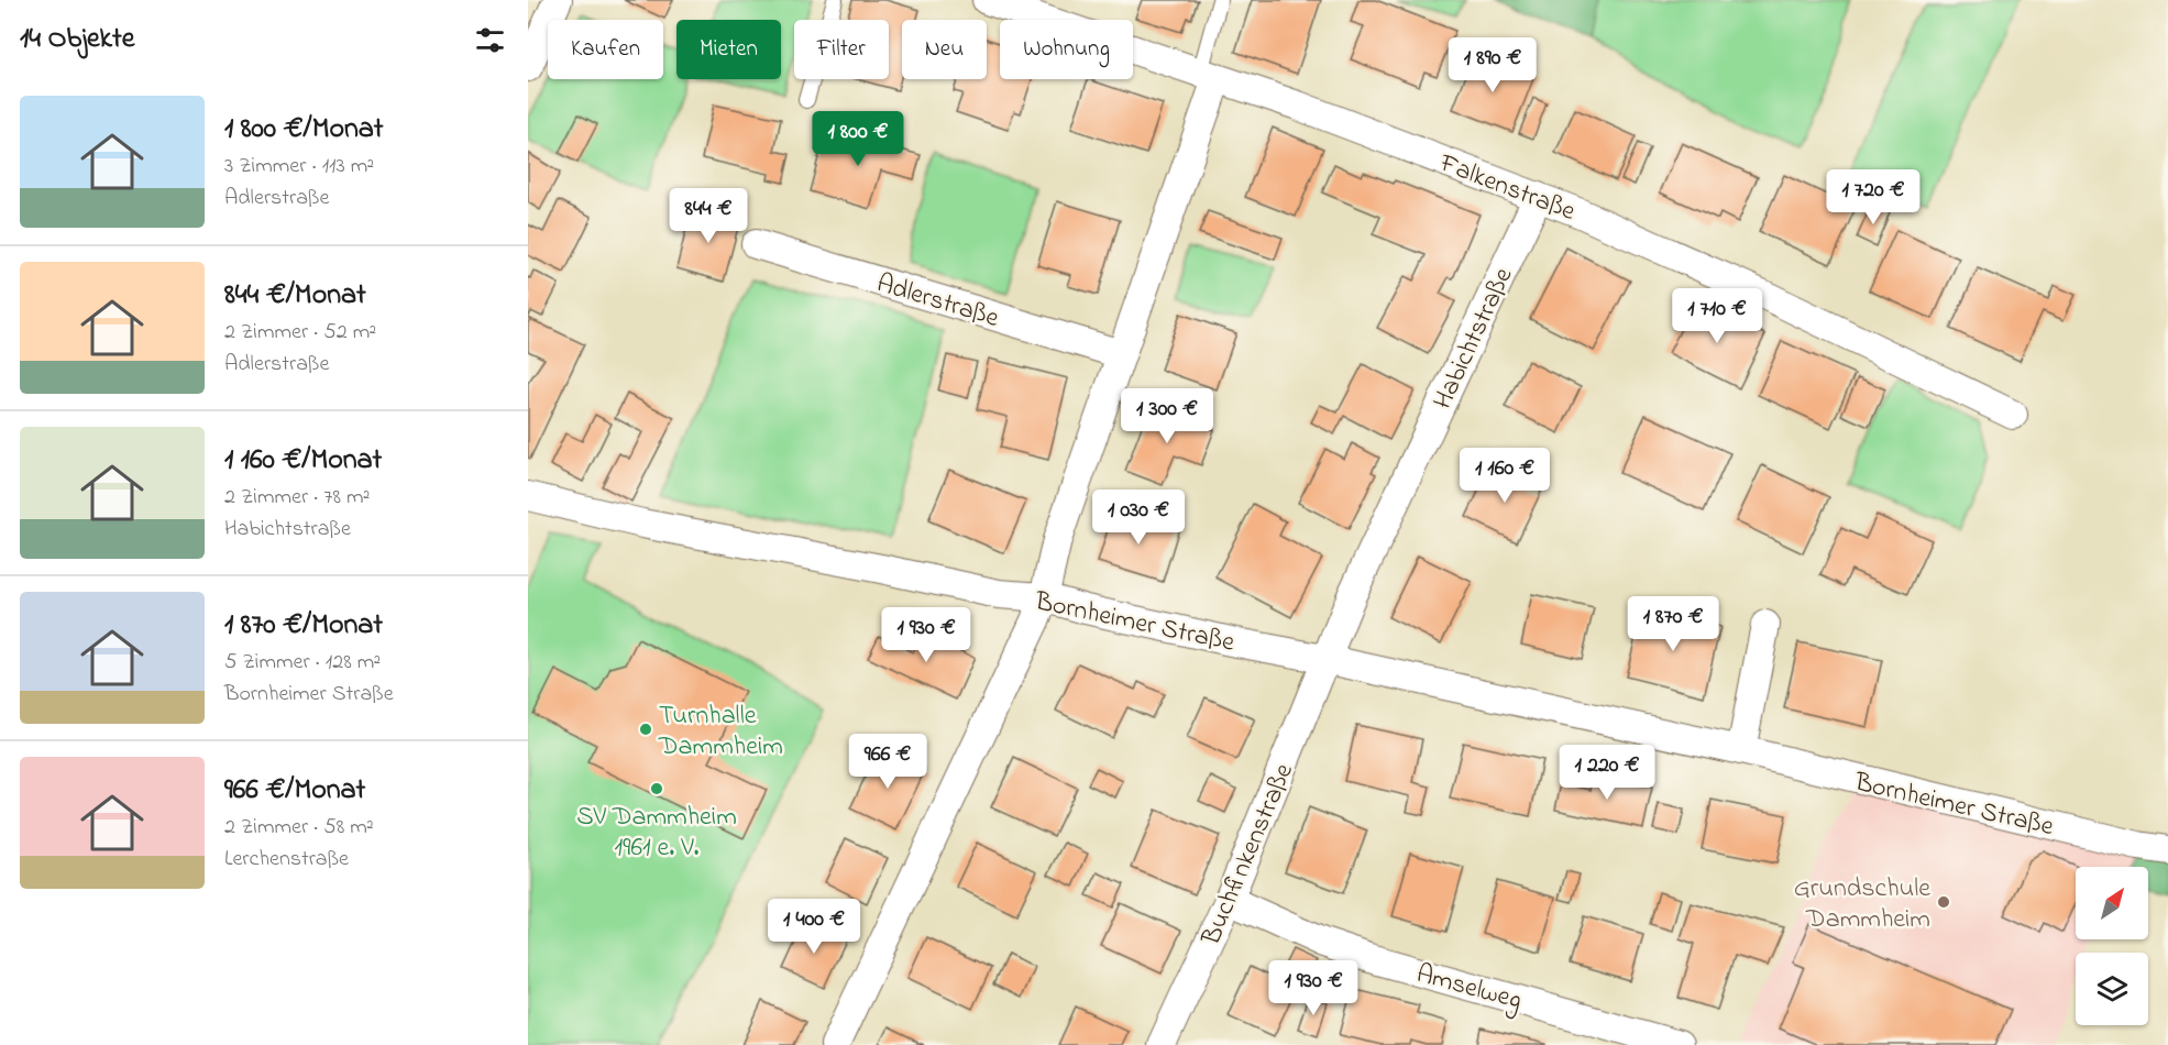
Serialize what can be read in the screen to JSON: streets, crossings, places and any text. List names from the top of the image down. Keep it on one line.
{"streets":{"street":["Falkenstraße","Adlerstraße","Habichtstraße","Bornheimer Straße","Buchfinkenstraße","Amselweg"]},"crossings":[["Falkenstraße","Habichtstraße"],["Habichtstraße","Bornheimer Straße"],["Habichtstraße","Buchfinkenstraße"],["Bornheimer Straße","Buchfinkenstraße"],["Buchfinkenstraße","Amselweg"]],"places":["Turnhalle Dammheim","SV Dammheim 1961 e. V.","Grundschule Dammheim"],"north":"top right","page":{"heading":"14 Objekte","chip":["Kaufen","Mieten","Filter","Neu","Wohnung"],"price":["1 890 €","1 800 €","1 720 €","844 €","1 710 €","1 300 €","1 160 €","1 030 €","1 870 €","1 930 €","966 €","1 220 €","1 400 €","1 930 €"],"list":[{"name":"1 800 €/Monat","note":"3 Zimmer · 113 m² · Adlerstraße"},{"name":"844 €/Monat","note":"2 Zimmer · 52 m² · Adlerstraße"},{"name":"1 160 €/Monat","note":"2 Zimmer · 78 m² · Habichtstraße"},{"name":"1 870 €/Monat","note":"5 Zimmer · 128 m² · Bornheimer Straße"},{"name":"966 €/Monat","note":"2 Zimmer · 58 m² · Lerchenstraße"}]}}
